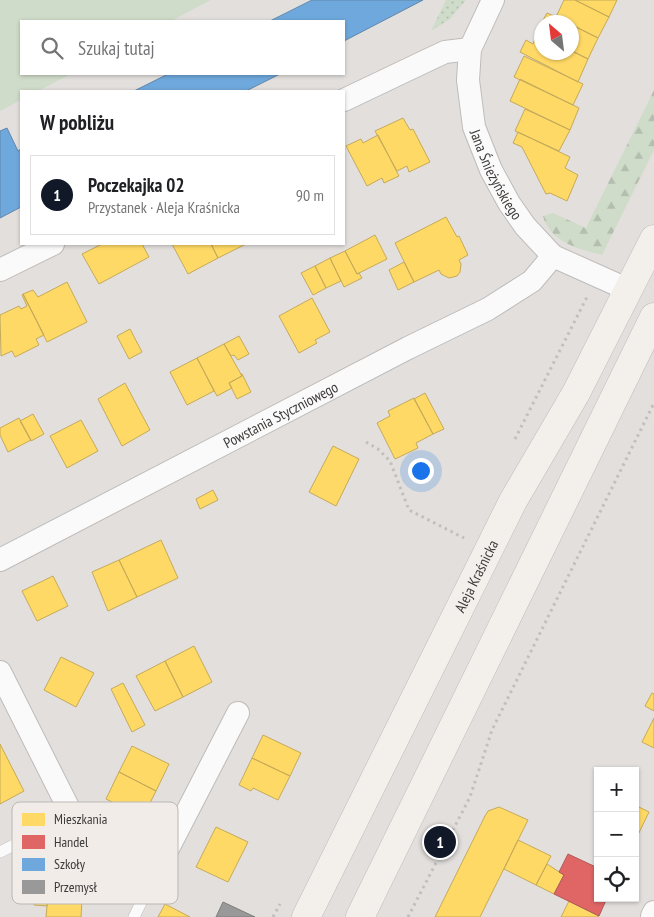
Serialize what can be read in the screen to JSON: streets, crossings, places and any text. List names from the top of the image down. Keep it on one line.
{"streets":{"main road":["Aleja Kraśnicka"],"street":["Jana Śnieżyńskiego","Powstania Styczniowego"]},"crossings":[["Jana Śnieżyńskiego","Powstania Styczniowego"],["Jana Śnieżyńskiego","Aleja Kraśnicka"]],"legend":["Mieszkania","Handel","Szkoły","Przemysł"],"north":"top left","page":{"search":"Szukaj tutaj","heading":"W pobliżu","list":[{"mark":"1","name":"Poczekajka 02","note":"Przystanek · Aleja Kraśnicka","value":"90 m"}],"map_buttons":["+","−"],"pins":"1"}}
